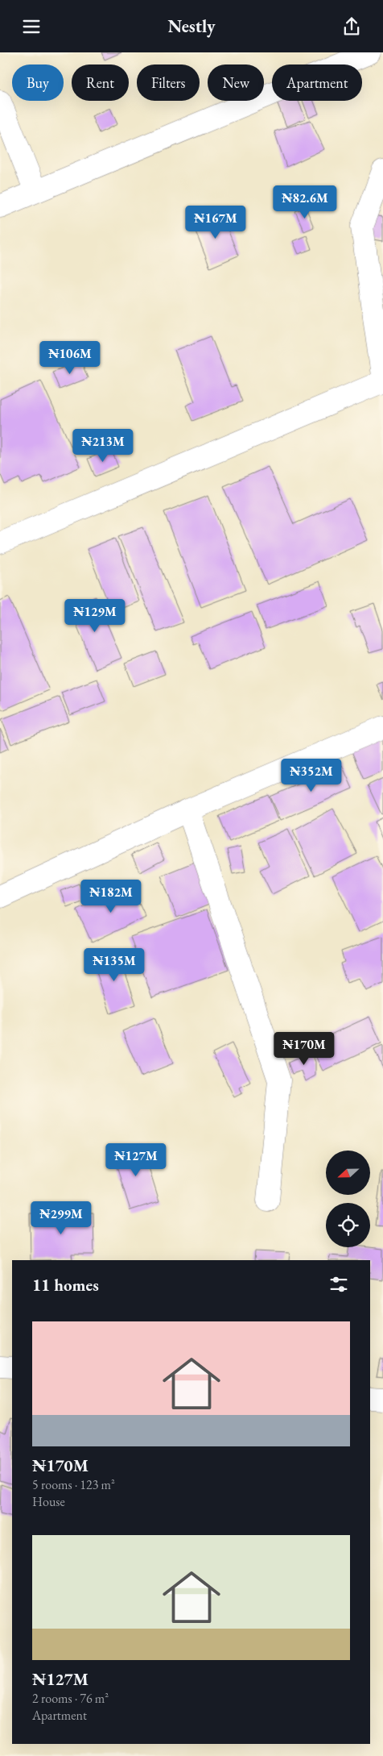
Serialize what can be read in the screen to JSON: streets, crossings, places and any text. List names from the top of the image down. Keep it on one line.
{"north":"left","page":{"header":"Nestly","chip":["Buy","Rent","Filters","New","Apartment"],"price":["₦82.6M","₦167M","₦106M","₦213M","₦129M","₦352M","₦182M","₦135M","₦170M","₦127M","₦299M"],"heading":"11 homes","list":[{"name":"₦170M","note":"5 rooms · 123 m² · House"},{"name":"₦127M","note":"2 rooms · 76 m² · Apartment"}]}}
